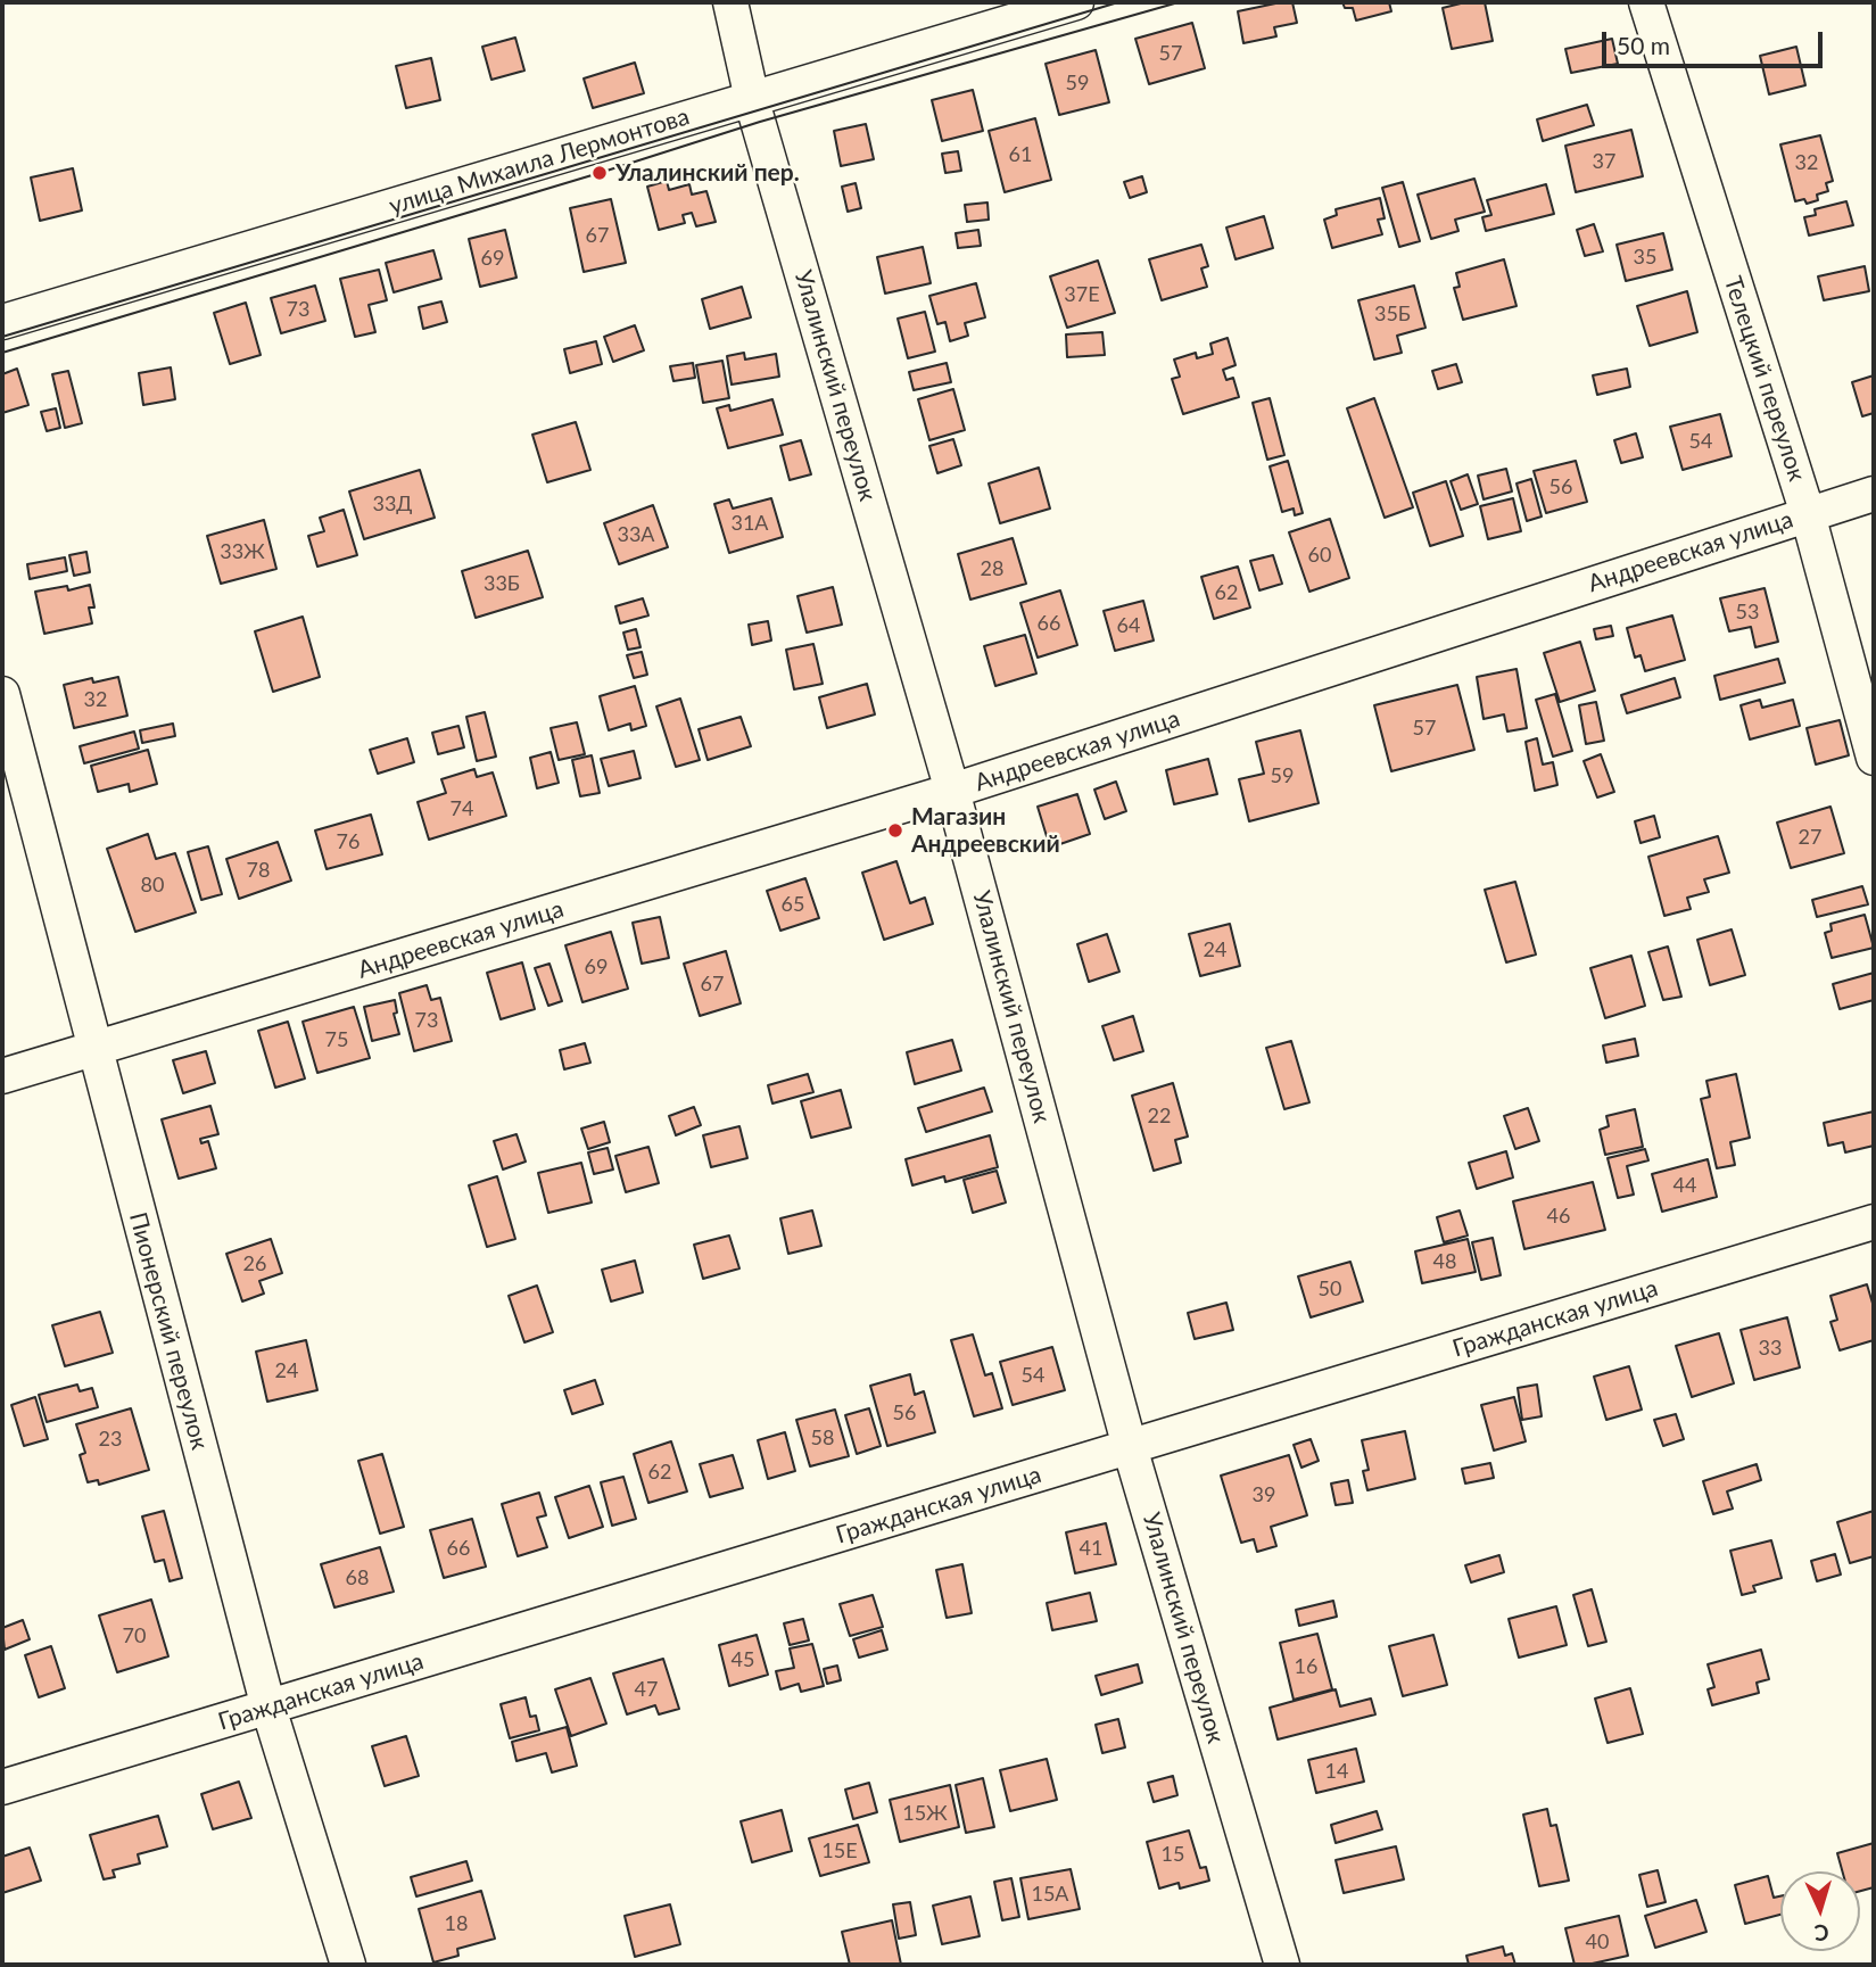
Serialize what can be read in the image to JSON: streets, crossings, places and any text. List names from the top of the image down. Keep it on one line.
{"streets":{"street":["улица Михаила Лермонтова","Телецкий переулок","Улалинский переулок","Андреевская улица","Гражданская улица","Пионерский переулок"]},"crossings":[["улица Михаила Лермонтова","Улалинский переулок"],["Телецкий переулок","Андреевская улица"],["Улалинский переулок","Андреевская улица"],["Улалинский переулок","Гражданская улица"],["Андреевская улица","Пионерский переулок"],["Гражданская улица","Пионерский переулок"]],"places":["Улалинский пер.","Магазин Андреевский"],"house_numbers":["57","59","61","37","32","67","35","69","37Е","73","35Б","54","56","33Д","31А","33А","33Ж","60","28","33Б","62","53","66","64","32","57","59","74","27","76","78","80","65","24","69","67","73","75","22","44","46","48","26","50","33","24","54","56","58","23","62","39","66","41","68","70","45","16","47","14","15Ж","15Е","15","15А","18","40"],"scale_bar":"50 m","north":"bottom"}
